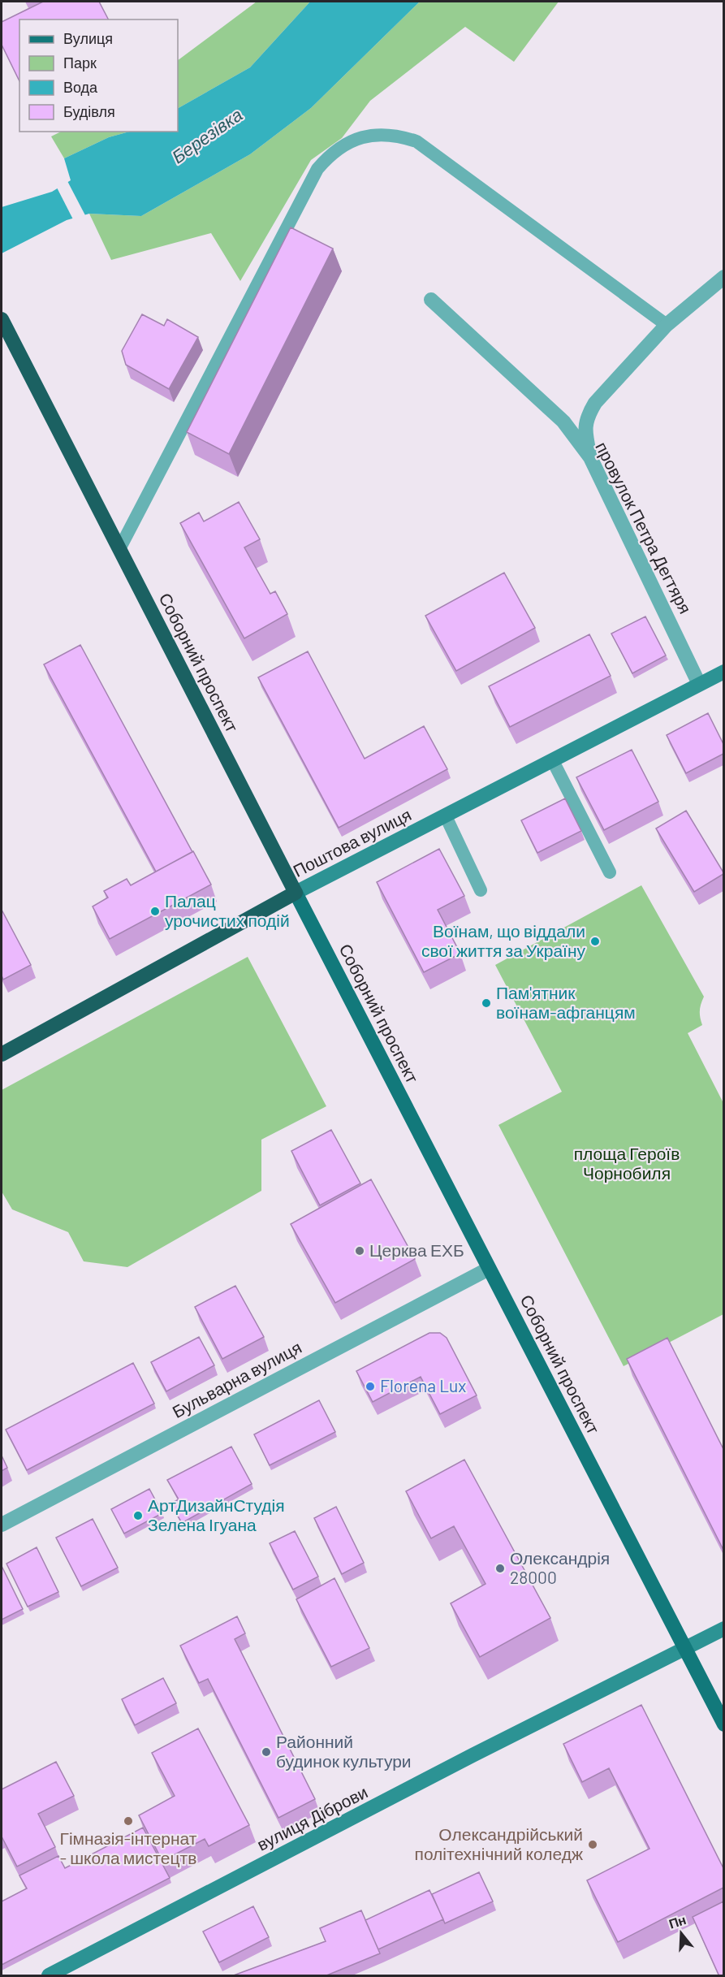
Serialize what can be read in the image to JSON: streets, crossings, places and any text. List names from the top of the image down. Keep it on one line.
{"streets":{"highway":["Соборний проспект","Поштова вулиця"],"street":["провулок Петра Дегтяря","Бульварна вулиця","вулиця Діброви"]},"crossings":[["провулок Петра Дегтяря","Поштова вулиця"],["Соборний проспект","Поштова вулиця"],["Соборний проспект","Бульварна вулиця"],["Соборний проспект","вулиця Діброви"]],"water":["Березівка"],"parks":["площа Героїв Чорнобиля"],"places":["Палац урочистих подій","Воїнам, що віддали свої життя за Україну","Пам'ятник воїнам-афганцям","Церква ЕХБ","Florena Lux","АртДизайнСтудія Зелена Ігуана","Олександрія 28000","Районний будинок культури","Гімназія-інтернат - школа мистецтв","Олександрійський політехнічний коледж"],"legend":["Вулиця","Парк","Вода","Будівля"],"north":"top"}
